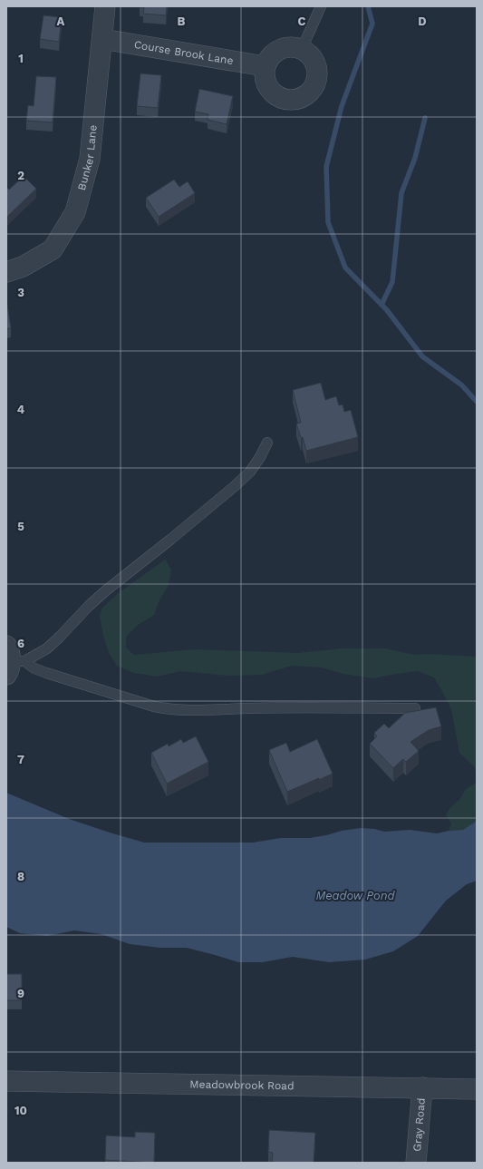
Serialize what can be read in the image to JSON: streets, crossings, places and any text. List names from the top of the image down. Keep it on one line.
{"streets":{"street":["Course Brook Lane","Bunker Lane","Meadowbrook Road","Gray Road"]},"crossings":[["Course Brook Lane","Bunker Lane"],["Meadowbrook Road","Gray Road"]],"water":["Meadow Pond"],"grid":{"columns":["A","B","C","D"],"rows":["1","2","3","4","5","6","7","8","9","10"]}}
